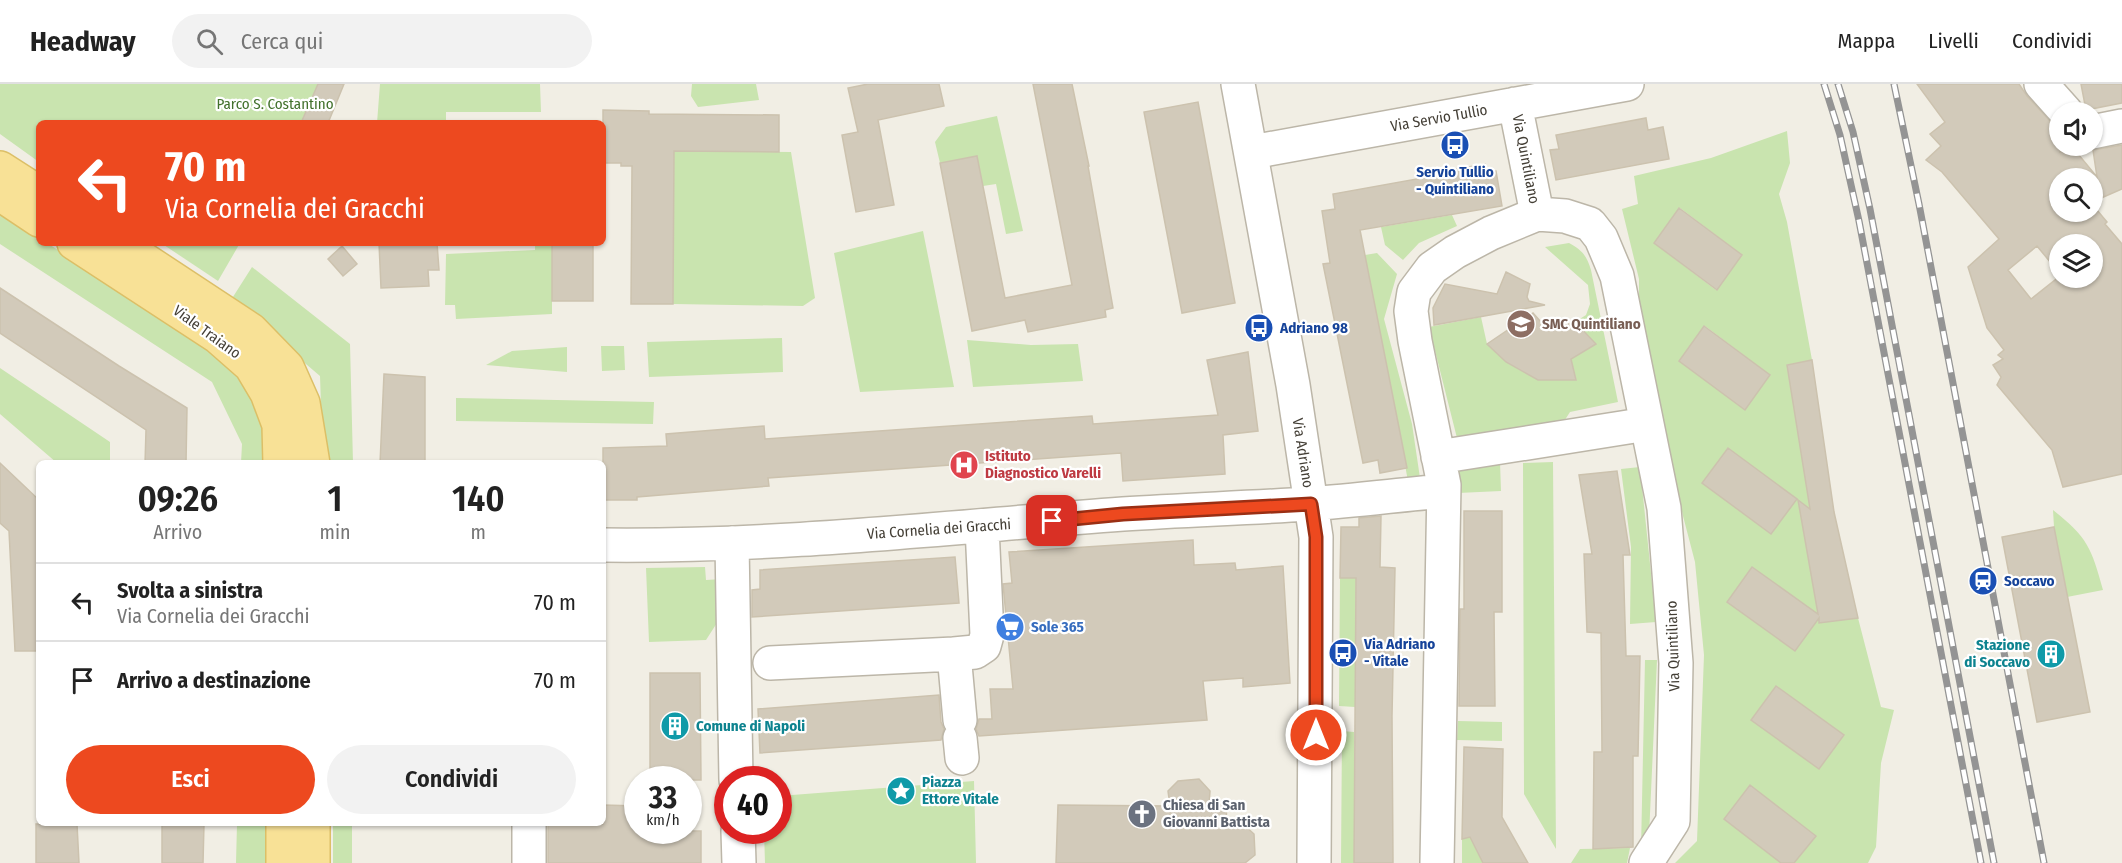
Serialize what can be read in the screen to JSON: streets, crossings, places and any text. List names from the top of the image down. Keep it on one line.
{"streets":{"main road":["Viale Traiano"],"street":["Via Servio Tullio","Via Quintiliano","Via Adriano","Via Cornelia dei Gracchi"]},"crossings":[["Via Servio Tullio","Via Quintiliano"],["Via Servio Tullio","Via Adriano"],["Via Quintiliano","Via Cornelia dei Gracchi"],["Via Adriano","Via Cornelia dei Gracchi"]],"parks":["Parco S. Costantino"],"places":{"bus stop":["Servio Tullio - Quintiliano","Adriano 98","Via Adriano - Vitale"],"school or university":["SMC Quintiliano"],"hospital":["Istituto Diagnostico Varelli"],"station":["Soccavo"],"supermarket":["Sole 365"],"building":["Stazione di Soccavo","Comune di Napoli"],"place":["Piazza Ettore Vitale"],"church":["Chiesa di San Giovanni Battista"]},"page":{"header":"Headway","search":"Cerca qui","nav":["Mappa","Livelli","Condividi"],"turn":["70 m","Via Cornelia dei Gracchi"],"eta":["09:26","Arrivo","1","min","140","m"],"list":[{"name":"Svolta a sinistra","note":"Via Cornelia dei Gracchi","value":"70 m"},{"name":"Arrivo a destinazione","value":"70 m"}],"buttons":["Esci","Condividi"],"speed":"33 km/h","limit":"40"}}
